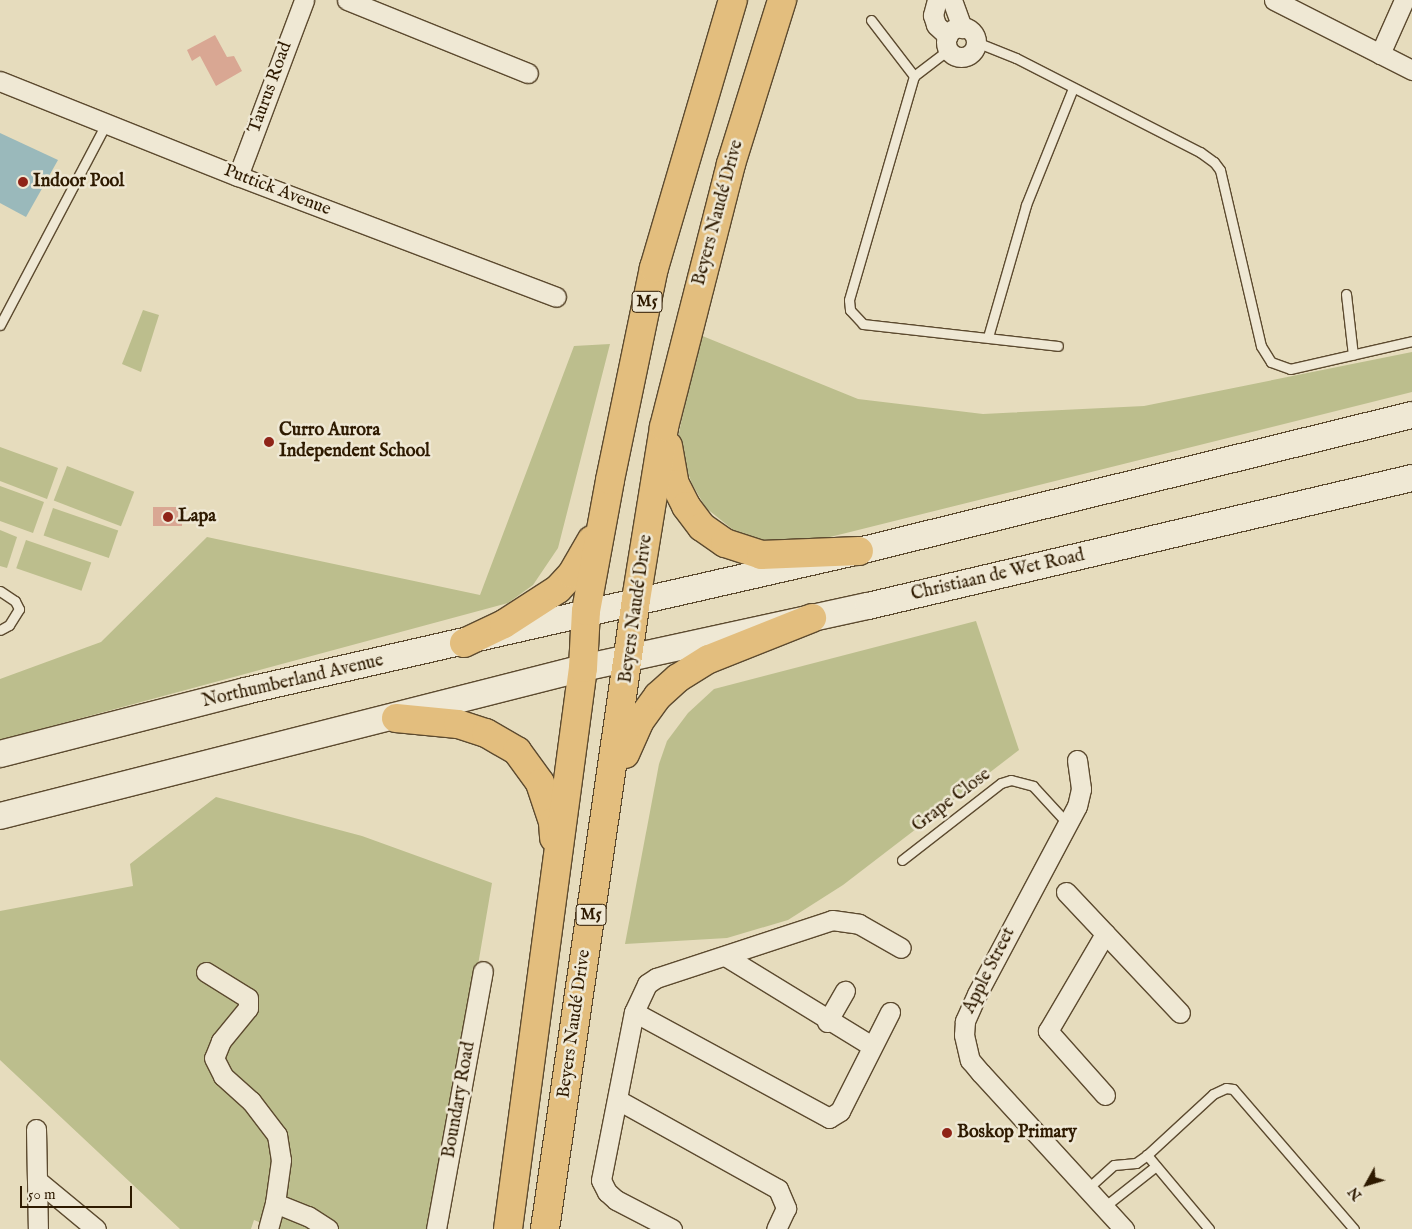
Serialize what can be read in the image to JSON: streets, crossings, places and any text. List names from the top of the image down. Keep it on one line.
{"streets":{"main road":["Beyers Naudé Drive","M5","Christiaan de Wet Road","Northumberland Avenue"],"street":["Taurus Road","Puttick Avenue","Apple Street","Boundary Road"],"lane":["Grape Close"]},"crossings":[["Taurus Road","Puttick Avenue"],["Beyers Naudé Drive","Christiaan de Wet Road"],["M5","Christiaan de Wet Road"],["M5","Northumberland Avenue"],["Grape Close","Apple Street"]],"places":["Indoor Pool","Curro Aurora Independent School","Lapa","Boskop Primary"],"scale_bar":"50 m","north":"bottom left"}
